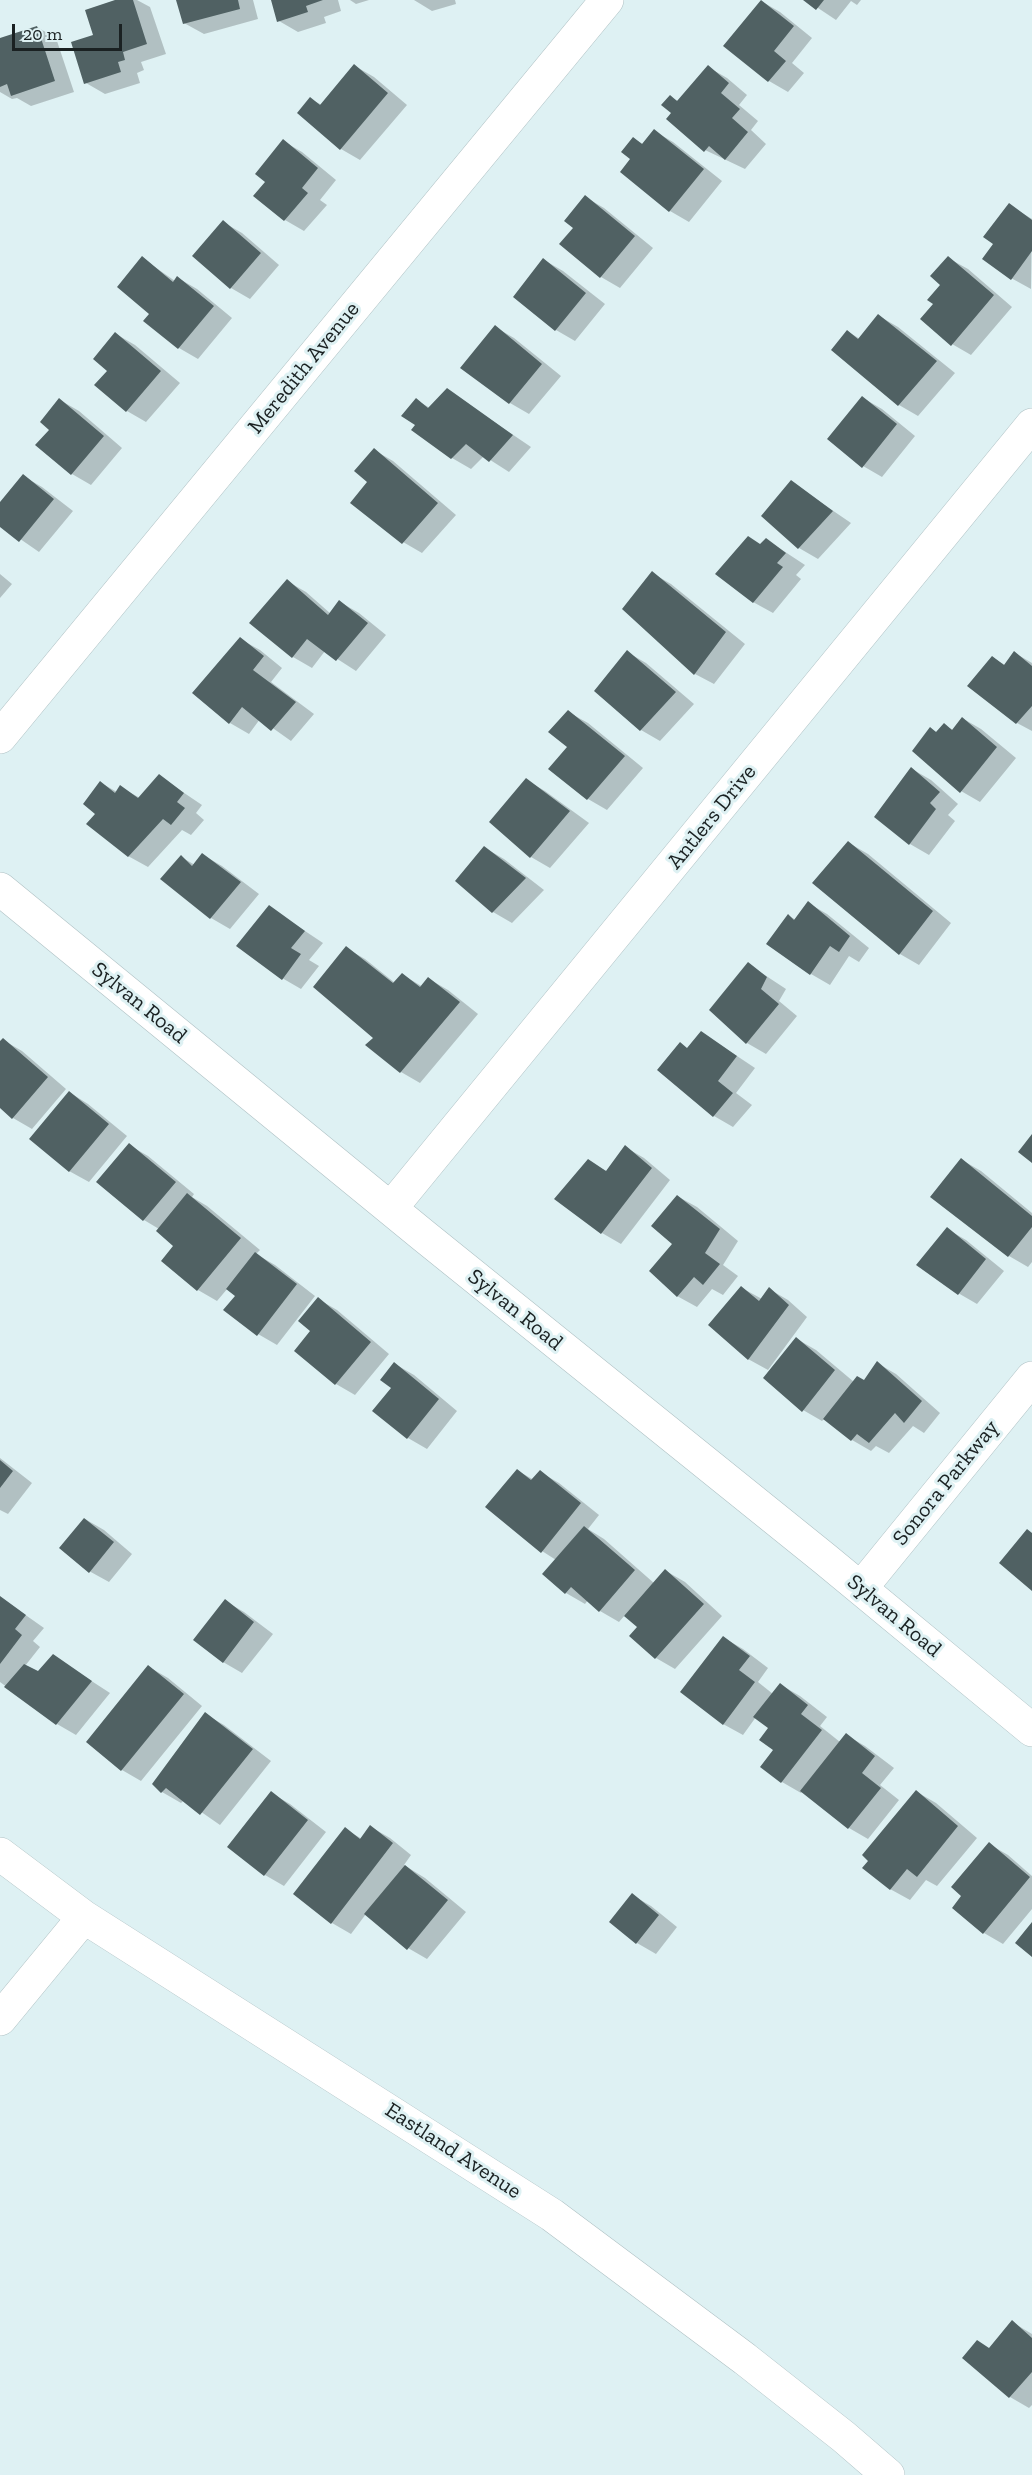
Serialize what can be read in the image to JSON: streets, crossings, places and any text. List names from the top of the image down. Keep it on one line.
{"streets":{"street":["Meredith Avenue","Antlers Drive","Sylvan Road","Sonora Parkway","Eastland Avenue"]},"crossings":[["Antlers Drive","Sylvan Road"],["Sylvan Road","Sonora Parkway"]],"scale_bar":"20 m"}
